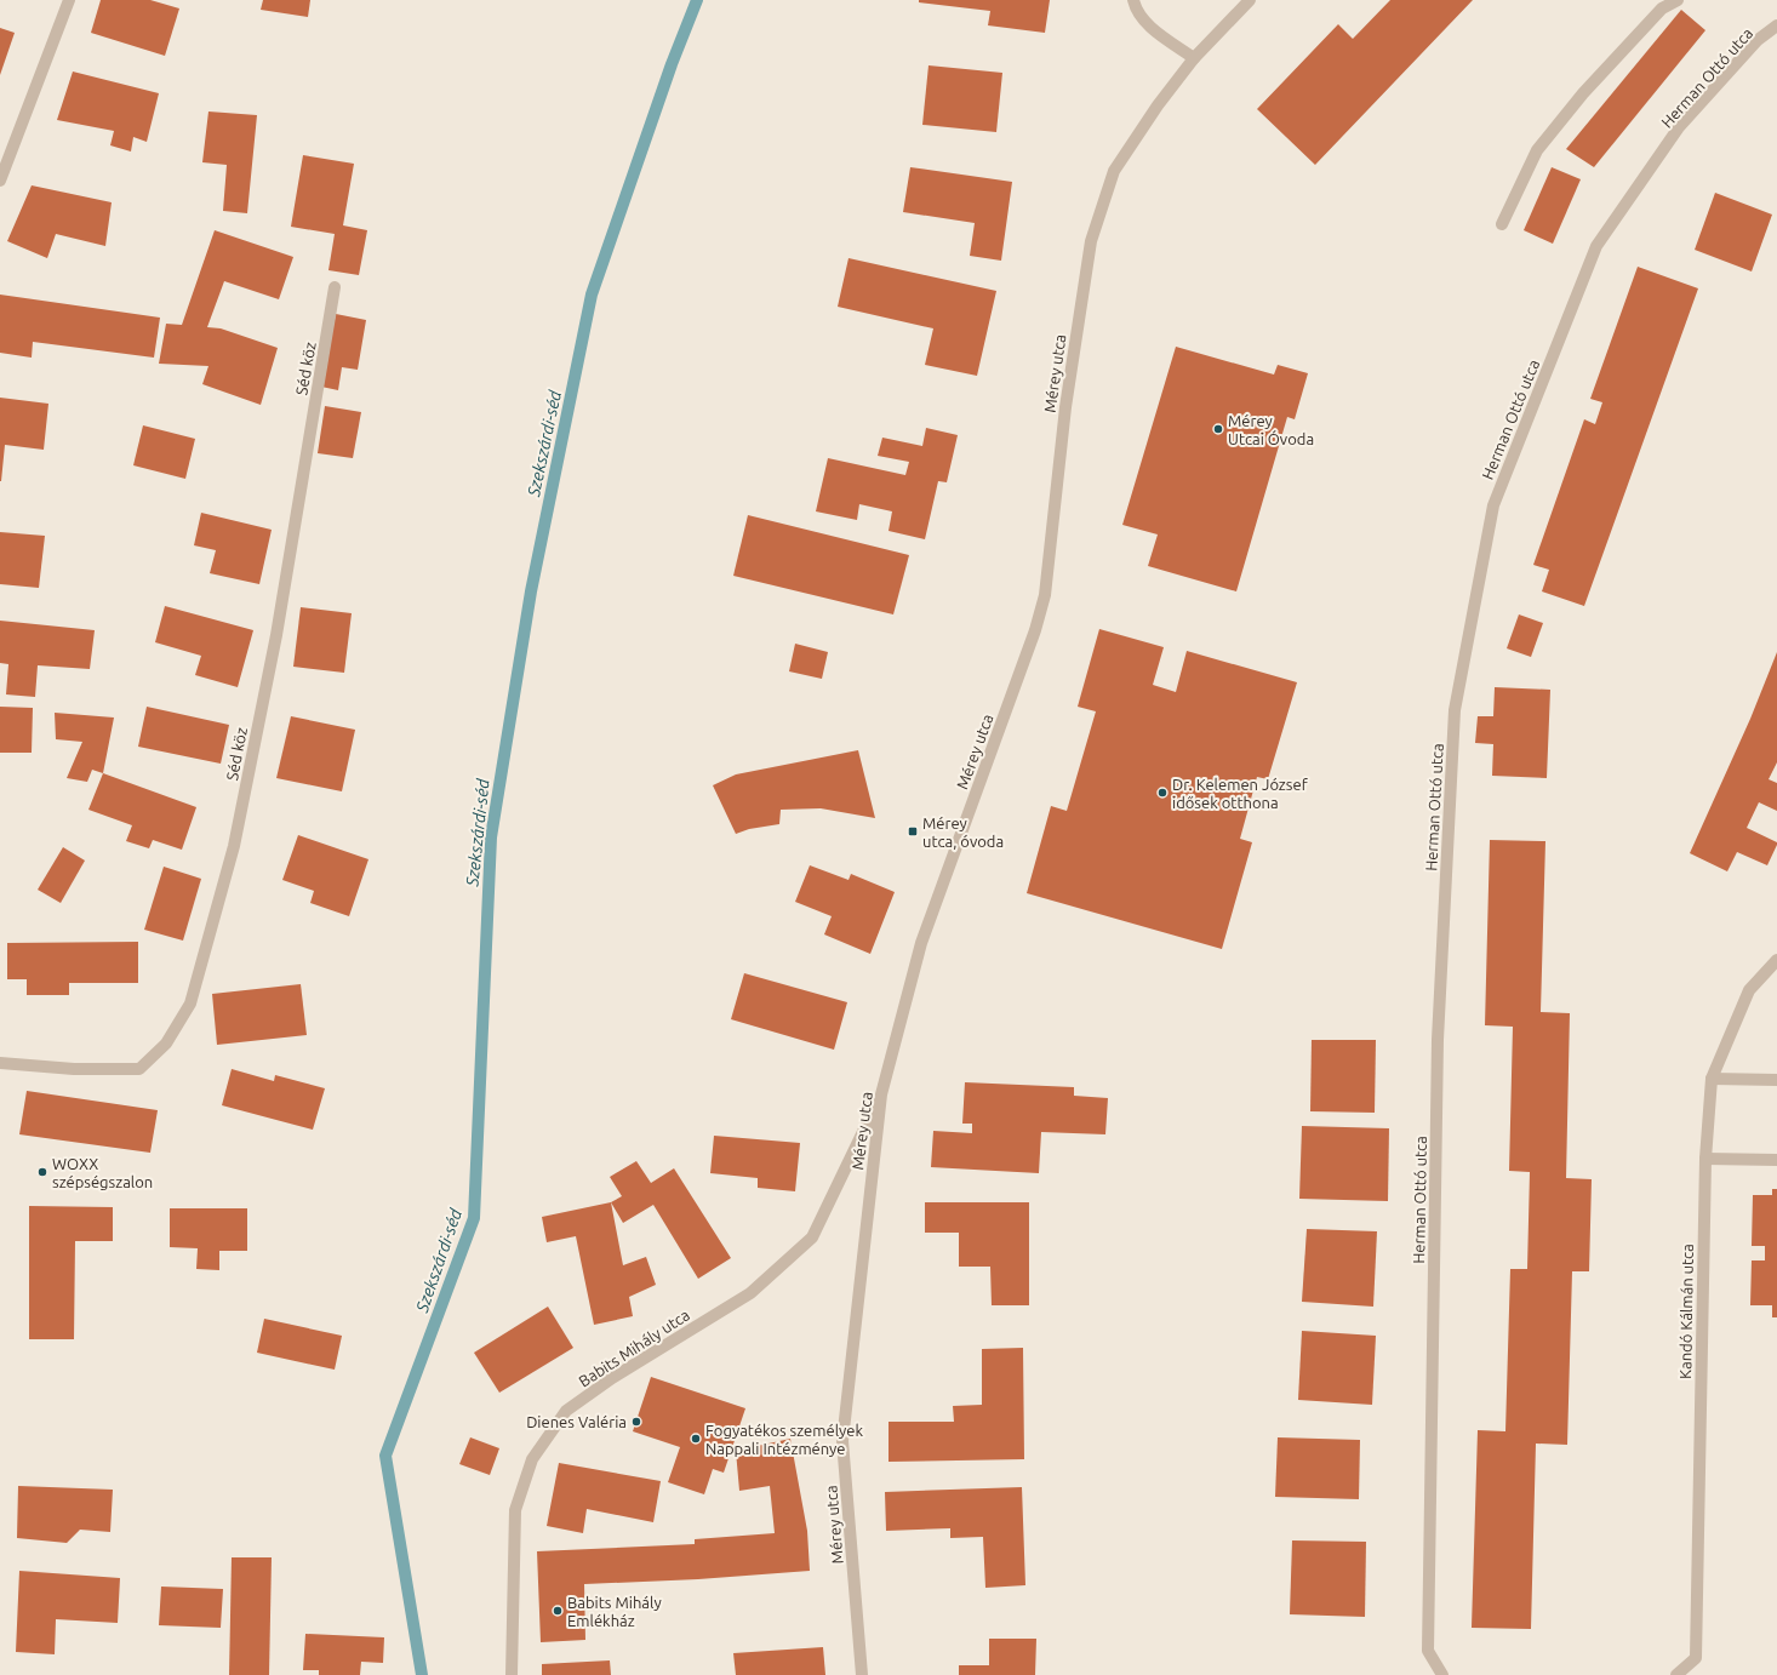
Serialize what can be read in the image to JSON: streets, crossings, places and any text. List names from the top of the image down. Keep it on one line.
{"streets":{"street":["Herman Ottó utca","Séd köz","Mérey utca","Kandó Kálmán utca","Babits Mihály utca"]},"crossings":[["Mérey utca","Babits Mihály utca"]],"water":["Szekszárdi-séd"],"places":{"other":["Mérey Utcai Óvoda","Dr. Kelemen József idősek otthona","WOXX szépségszalon","Dienes Valéria","Fogyatékos személyek Nappali Intézménye","Babits Mihály Emlékház"],"transit":["Mérey utca, óvoda"]}}
